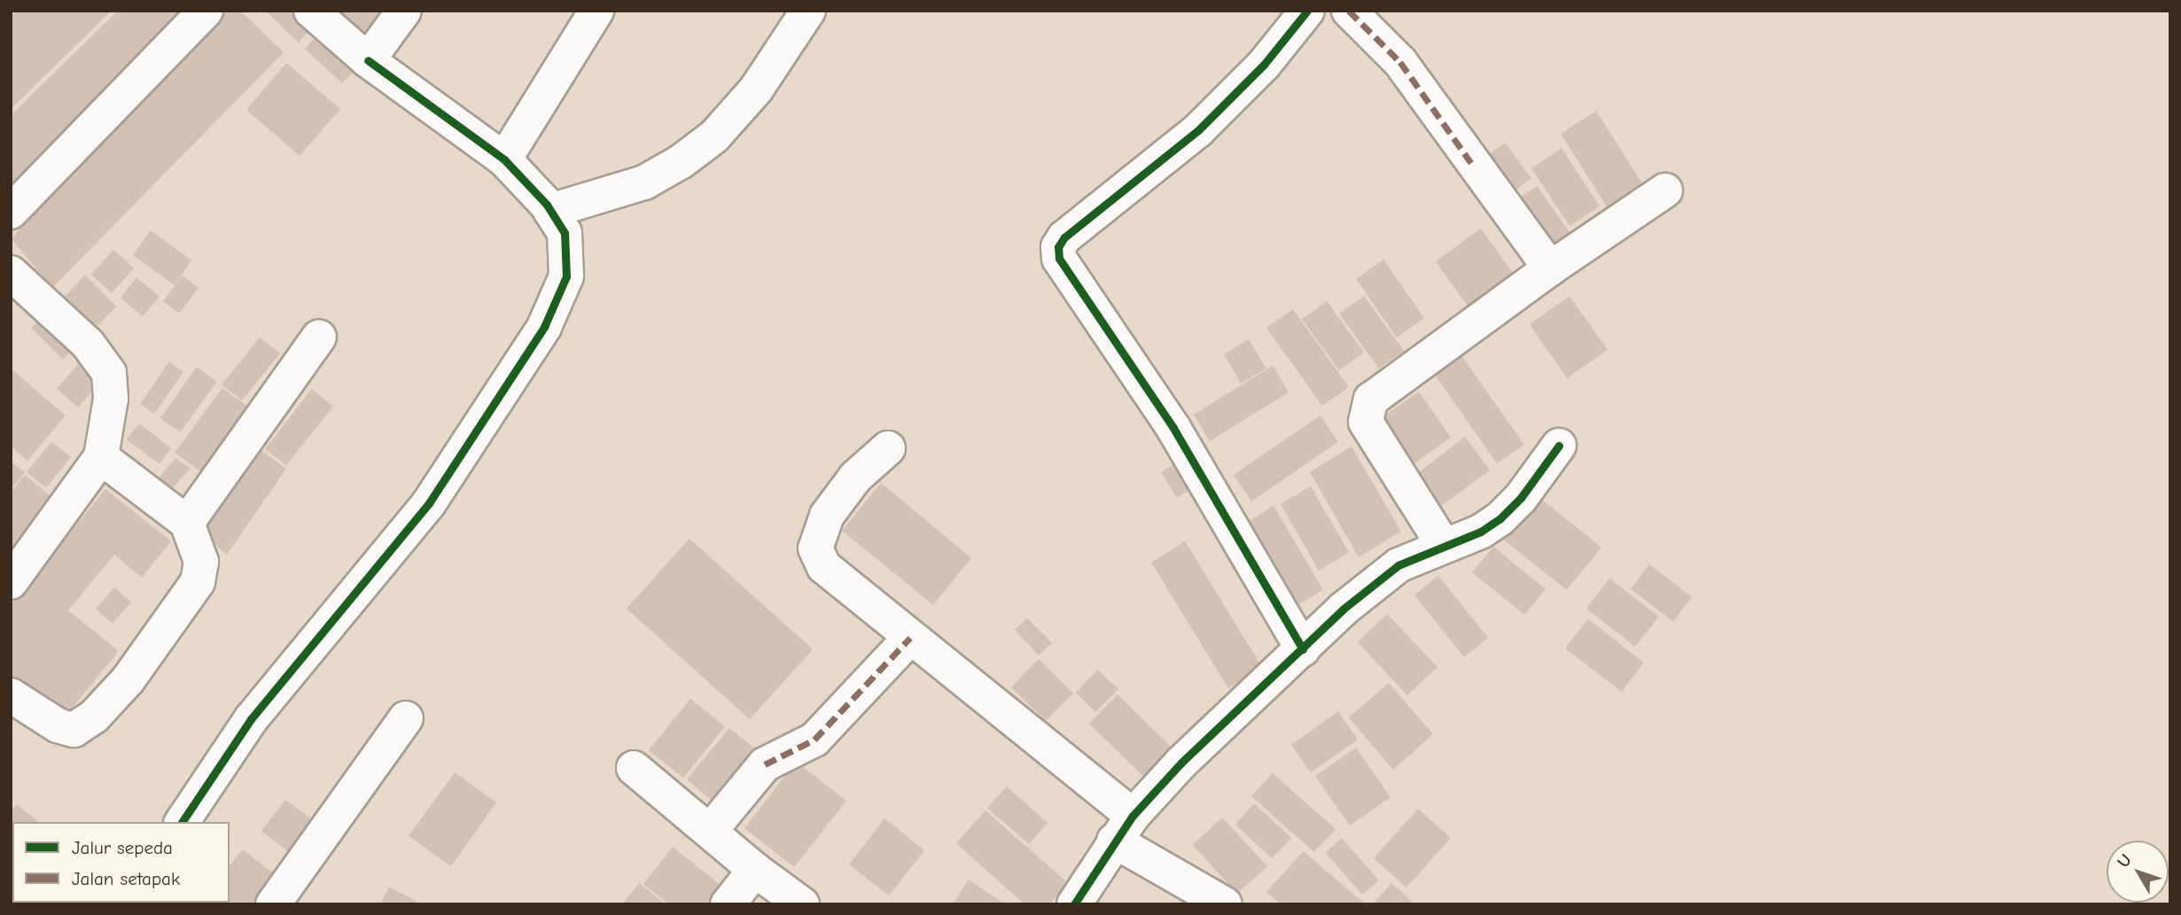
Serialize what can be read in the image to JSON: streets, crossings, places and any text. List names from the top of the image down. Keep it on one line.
{"legend":["Jalur sepeda","Jalan setapak"],"north":"top left"}
